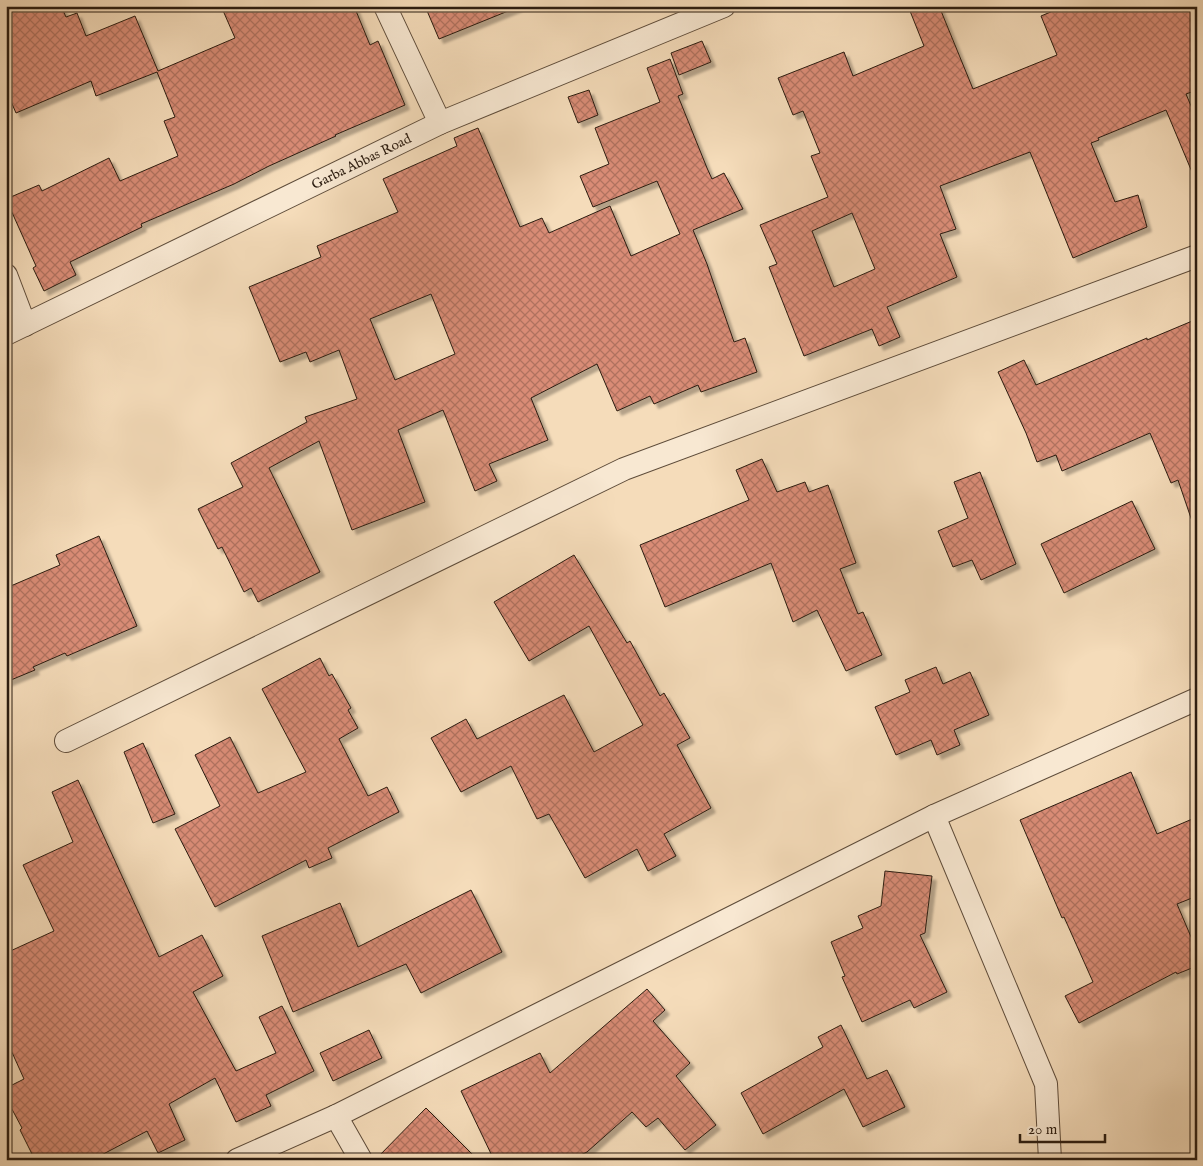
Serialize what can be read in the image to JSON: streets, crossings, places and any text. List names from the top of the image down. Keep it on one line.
{"streets":{"street":["Garba Abbas Road"]},"scale_bar":"20 m"}
